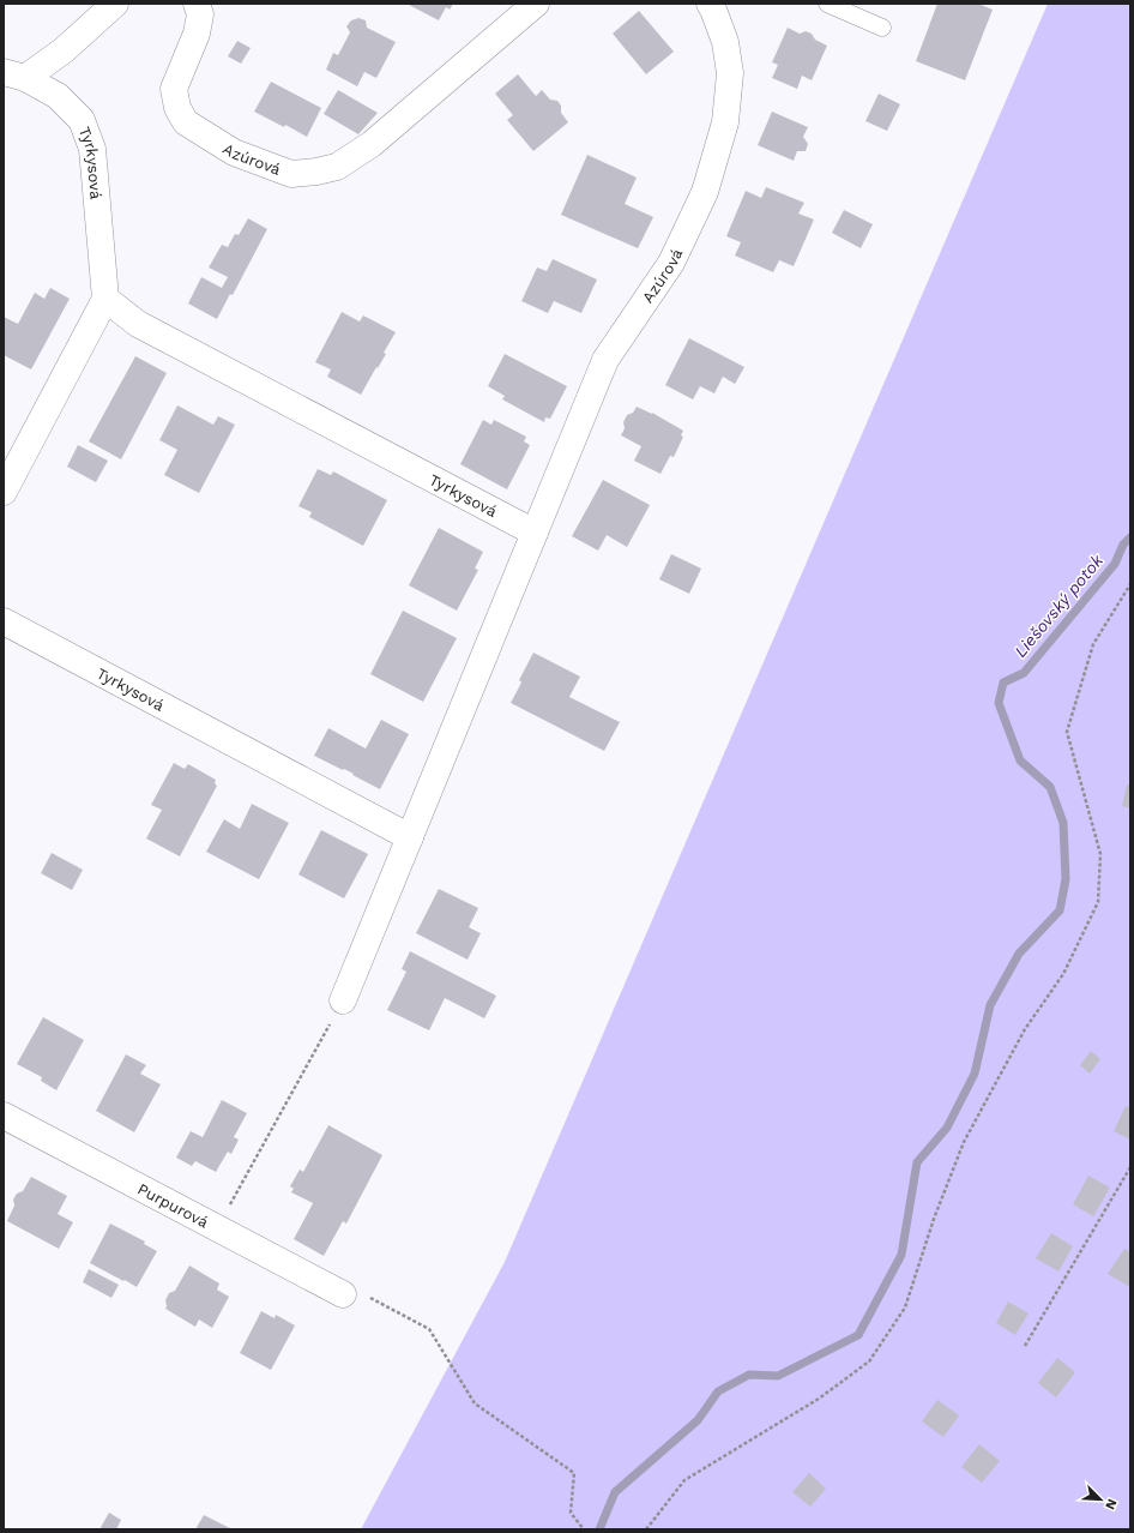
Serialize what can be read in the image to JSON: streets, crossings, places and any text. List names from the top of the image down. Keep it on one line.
{"streets":{"street":["Azúrová","Tyrkysová","Purpurová"]},"crossings":[["Azúrová","Tyrkysová"]],"water":["Liešovský potok"],"north":"bottom right"}
